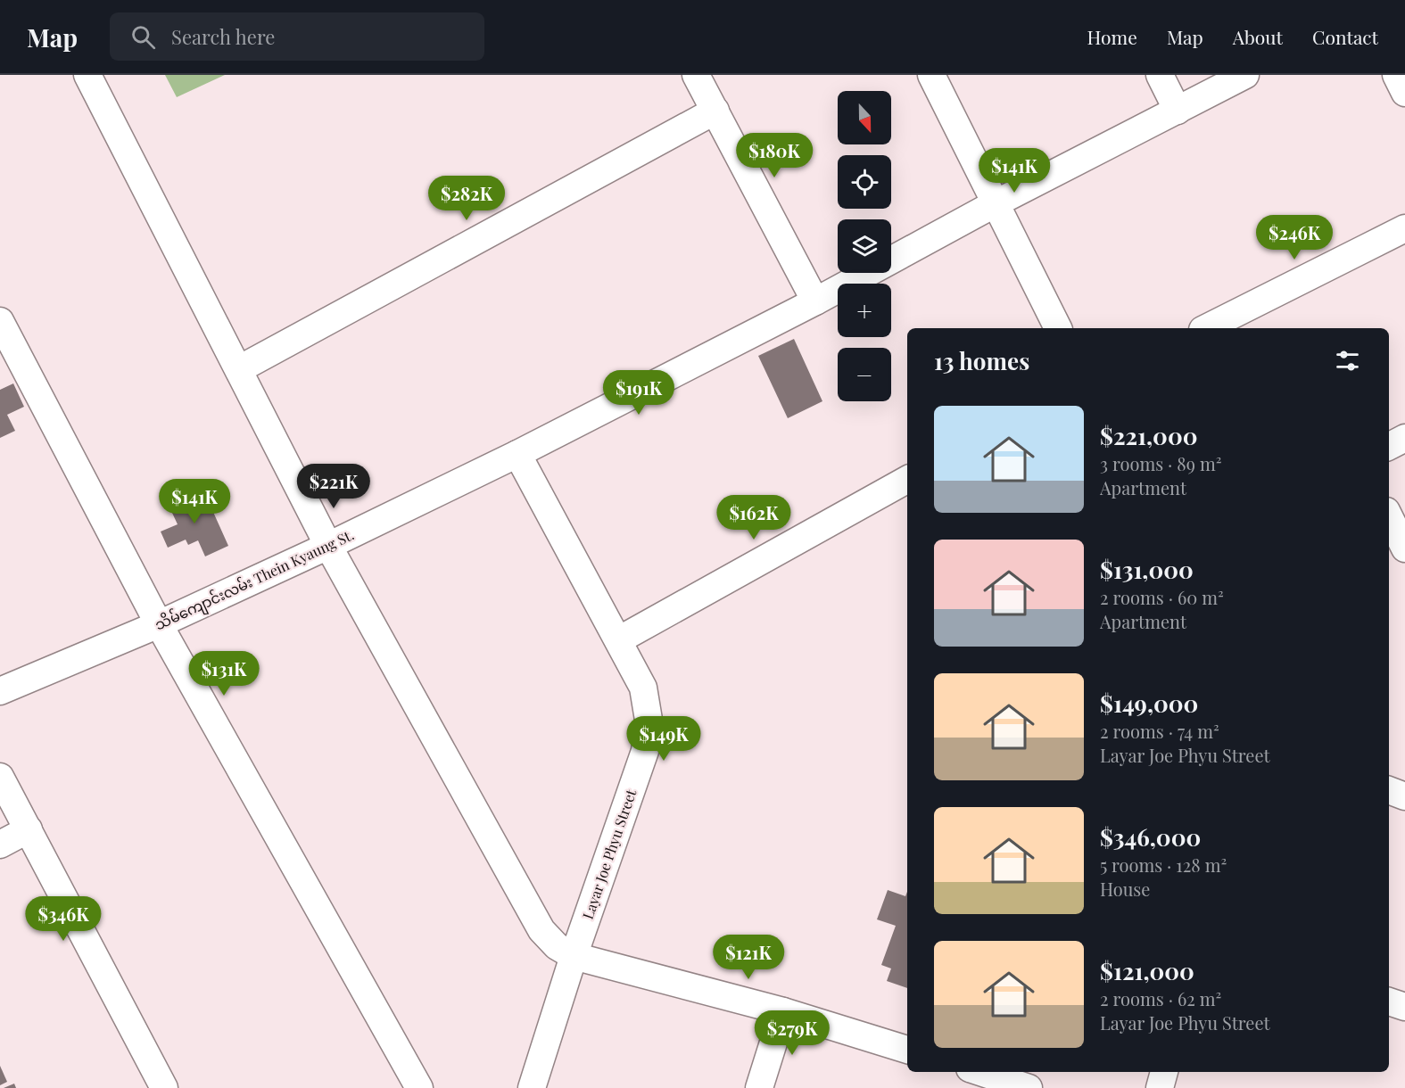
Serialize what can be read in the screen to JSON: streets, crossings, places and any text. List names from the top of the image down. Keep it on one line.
{"streets":{"street":["သိမ်ကျောင်းလမ်း Thein Kyaung St.","Layar Joe Phyu Street"]},"crossings":[["သိမ်ကျောင်းလမ်း Thein Kyaung St.","Layar Joe Phyu Street"]],"north":"bottom","page":{"header":"Map","search":"Search here","nav":["Home","Map","About","Contact"],"map_buttons":["+","−"],"price":["$180K","$141K","$282K","$246K","$191K","$221K","$141K","$162K","$131K","$149K","$346K","$121K","$279K"],"heading":"13 homes","list":[{"name":"$221,000","note":"3 rooms · 89 m² · Apartment"},{"name":"$131,000","note":"2 rooms · 60 m² · Apartment"},{"name":"$149,000","note":"2 rooms · 74 m² · Layar Joe Phyu Street"},{"name":"$346,000","note":"5 rooms · 128 m² · House"},{"name":"$121,000","note":"2 rooms · 62 m² · Layar Joe Phyu Street"}]}}
